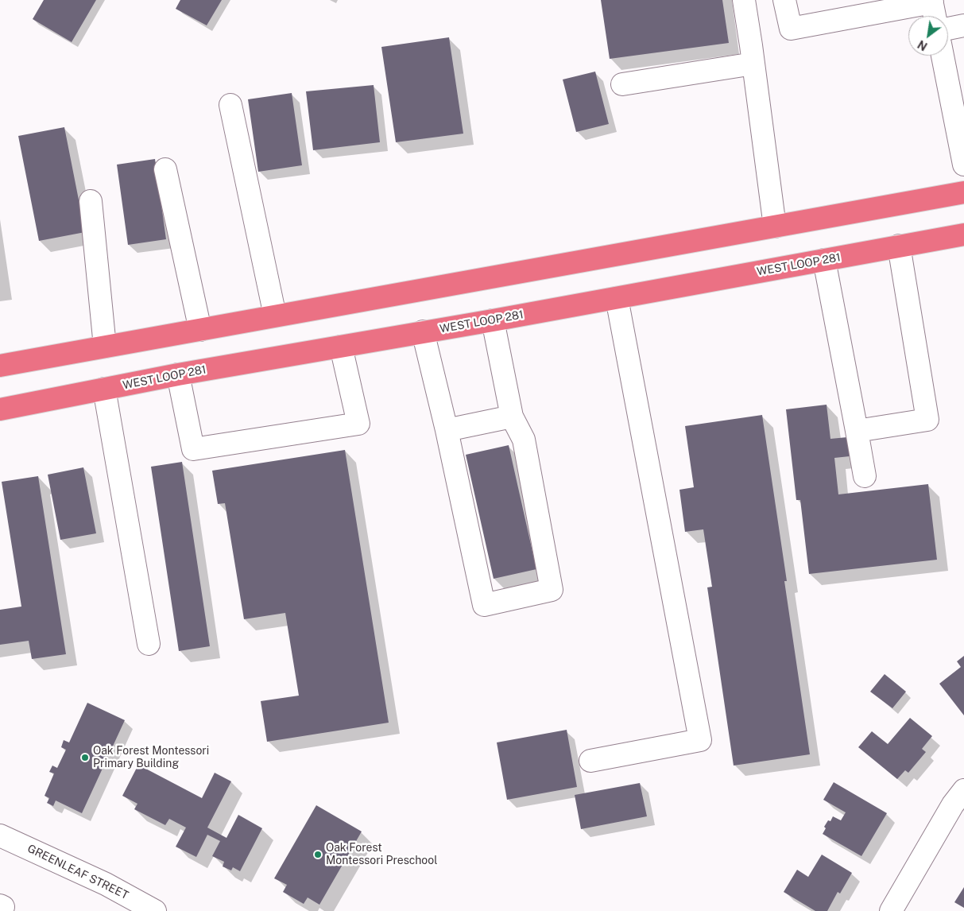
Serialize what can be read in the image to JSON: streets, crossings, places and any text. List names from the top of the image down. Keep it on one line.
{"streets":{"highway":["WEST LOOP 281"],"street":["GREENLEAF STREET"]},"places":["Oak Forest Montessori Primary Building","Oak Forest Montessori Preschool"],"north":"bottom left"}
